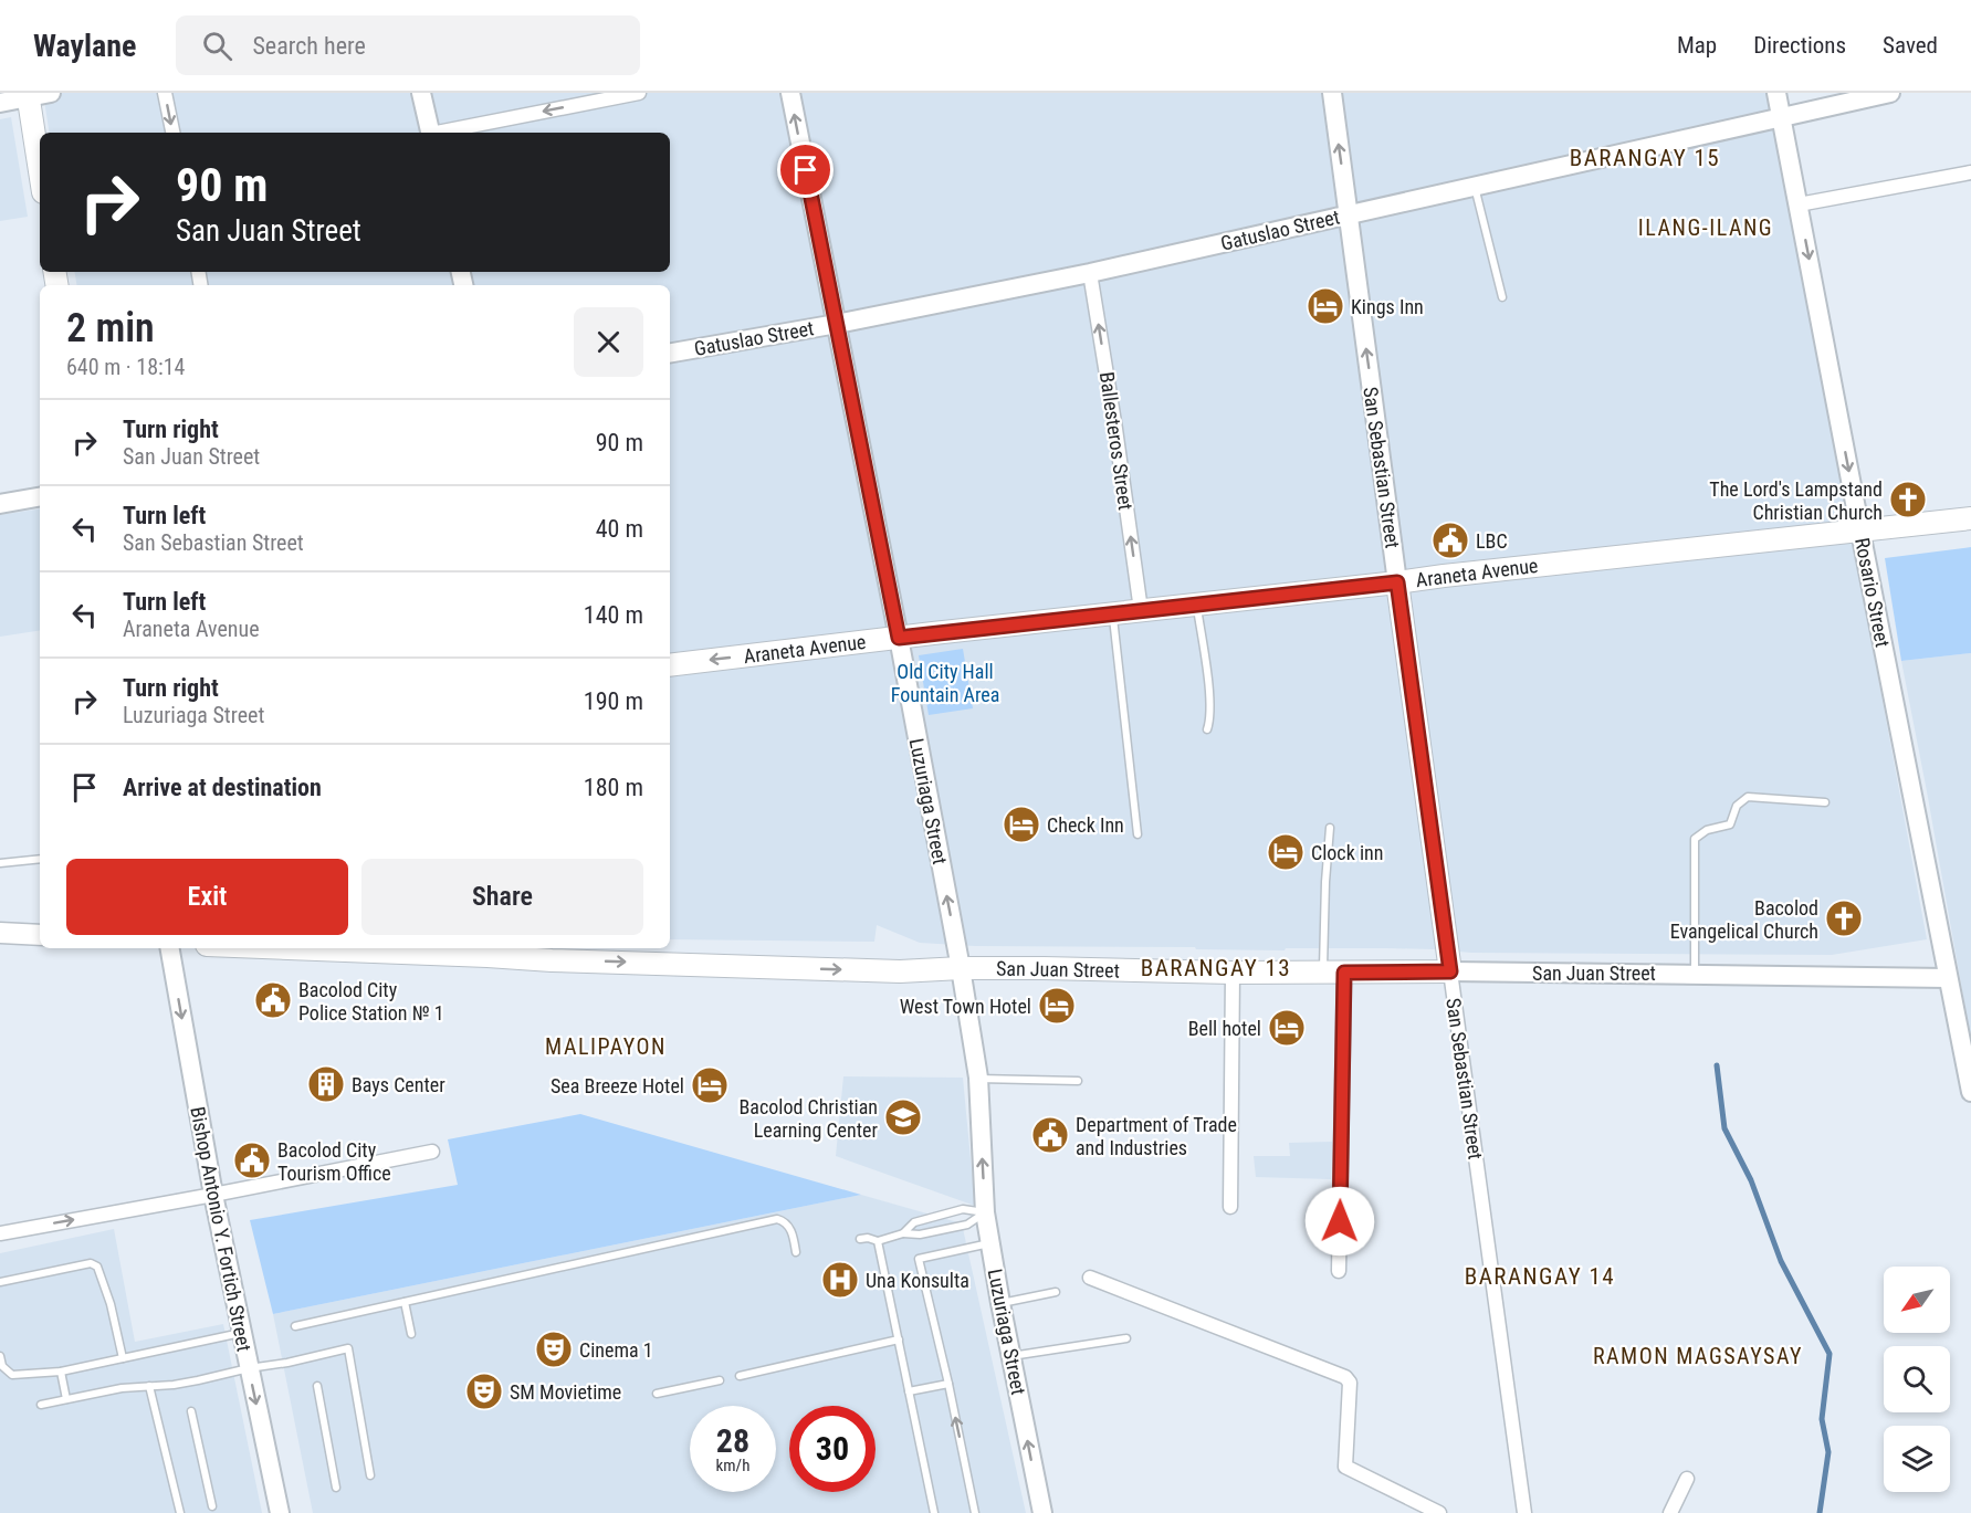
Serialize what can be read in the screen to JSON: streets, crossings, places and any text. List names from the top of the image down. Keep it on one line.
{"streets":{"main road":["San Sebastian Street","Araneta Avenue","San Juan Street"],"street":["Gatuslao Street","Ballesteros Street","Rosario Street","Luzuriaga Street","Bishop Antonio Y. Fortich Street"]},"crossings":[["Gatuslao Street","Ballesteros Street"],["Gatuslao Street","San Sebastian Street"],["Gatuslao Street","Rosario Street"],["Gatuslao Street","Luzuriaga Street"],["Ballesteros Street","Araneta Avenue"],["San Sebastian Street","Araneta Avenue"],["San Sebastian Street","San Juan Street"],["Araneta Avenue","Rosario Street"],["Araneta Avenue","Luzuriaga Street"],["Rosario Street","San Juan Street"],["Luzuriaga Street","San Juan Street"]],"one_way":["Ballesteros Street","Luzuriaga Street","Bishop Antonio Y. Fortich Street"],"districts":["BARANGAY 15","ILANG-ILANG","BARANGAY 13","MALIPAYON","BARANGAY 14","RAMON MAGSAYSAY"],"parks":["Old City Hall Fountain Area"],"places":{"hotel":["Kings Inn","Check Inn","Clock inn","West Town Hotel","Bell hotel","Sea Breeze Hotel"],"church":["The Lord's Lampstand Christian Church","Bacolod Evangelical Church"],"public building":["LBC","Bacolod City Police Station № 1","Department of Trade and Industries","Bacolod City Tourism Office"],"building":["Bays Center"],"school or university":["Bacolod Christian Learning Center"],"hospital":["Una Konsulta"],"theatre":["Cinema 1","SM Movietime"]},"north":"bottom left","page":{"header":"Waylane","search":"Search here","nav":["Map","Directions","Saved"],"turn":["90 m","San Juan Street"],"heading":["2 min","640 m · 18:14"],"list":[{"name":"Turn right","note":"San Juan Street","value":"90 m"},{"name":"Turn left","note":"San Sebastian Street","value":"40 m"},{"name":"Turn left","note":"Araneta Avenue","value":"140 m"},{"name":"Turn right","note":"Luzuriaga Street","value":"190 m"},{"name":"Arrive at destination","value":"180 m"}],"buttons":["Exit","Share"],"speed":"28 km/h","limit":"30"}}
